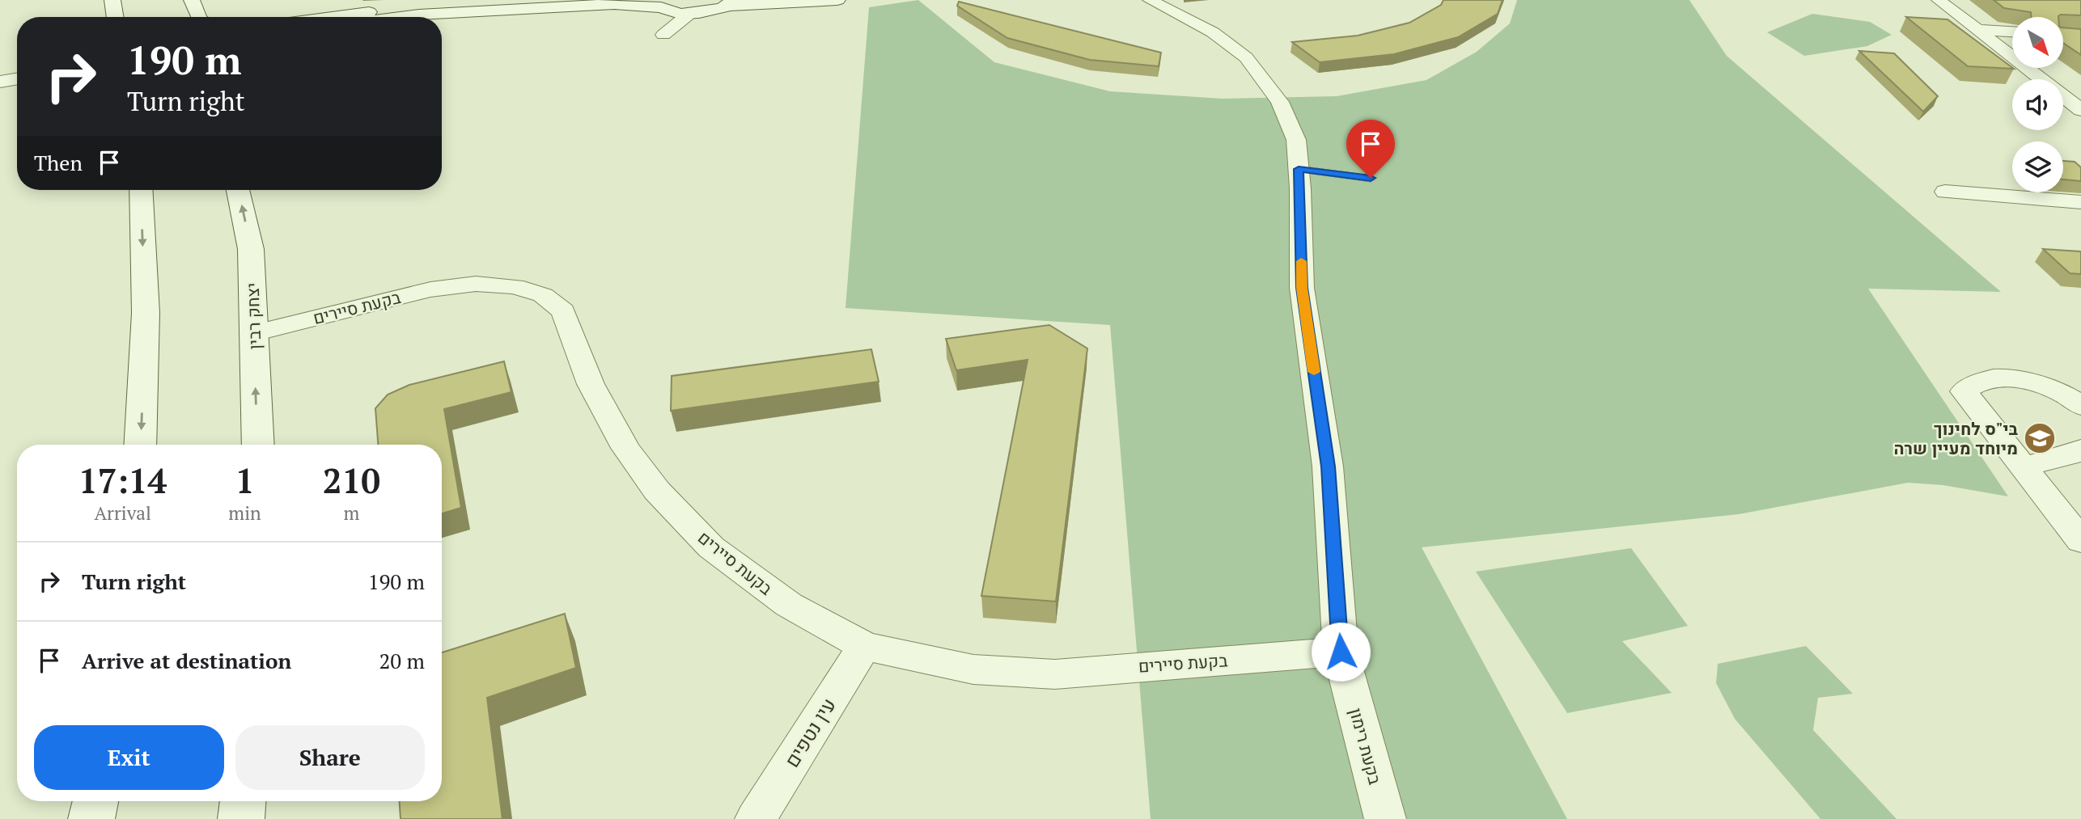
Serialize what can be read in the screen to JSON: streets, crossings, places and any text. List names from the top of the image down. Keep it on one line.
{"streets":{"main road":["יצחק רבין"],"street":["בקעת סיירים","עין נטפים","בקעת רימון"]},"crossings":[["בקעת סיירים","יצחק רבין"],["בקעת סיירים","עין נטפים"],["בקעת סיירים","בקעת רימון"]],"places":{"school or university":["בי\"ס לחינוך מיוחד מעיין שרה"]},"north":"bottom right","page":{"turn":["190 m","Turn right"],"then":"Then","eta":["17:14","Arrival","1","min","210","m"],"list":[{"name":"Turn right","value":"190 m"},{"name":"Arrive at destination","value":"20 m"}],"buttons":["Exit","Share"]}}
